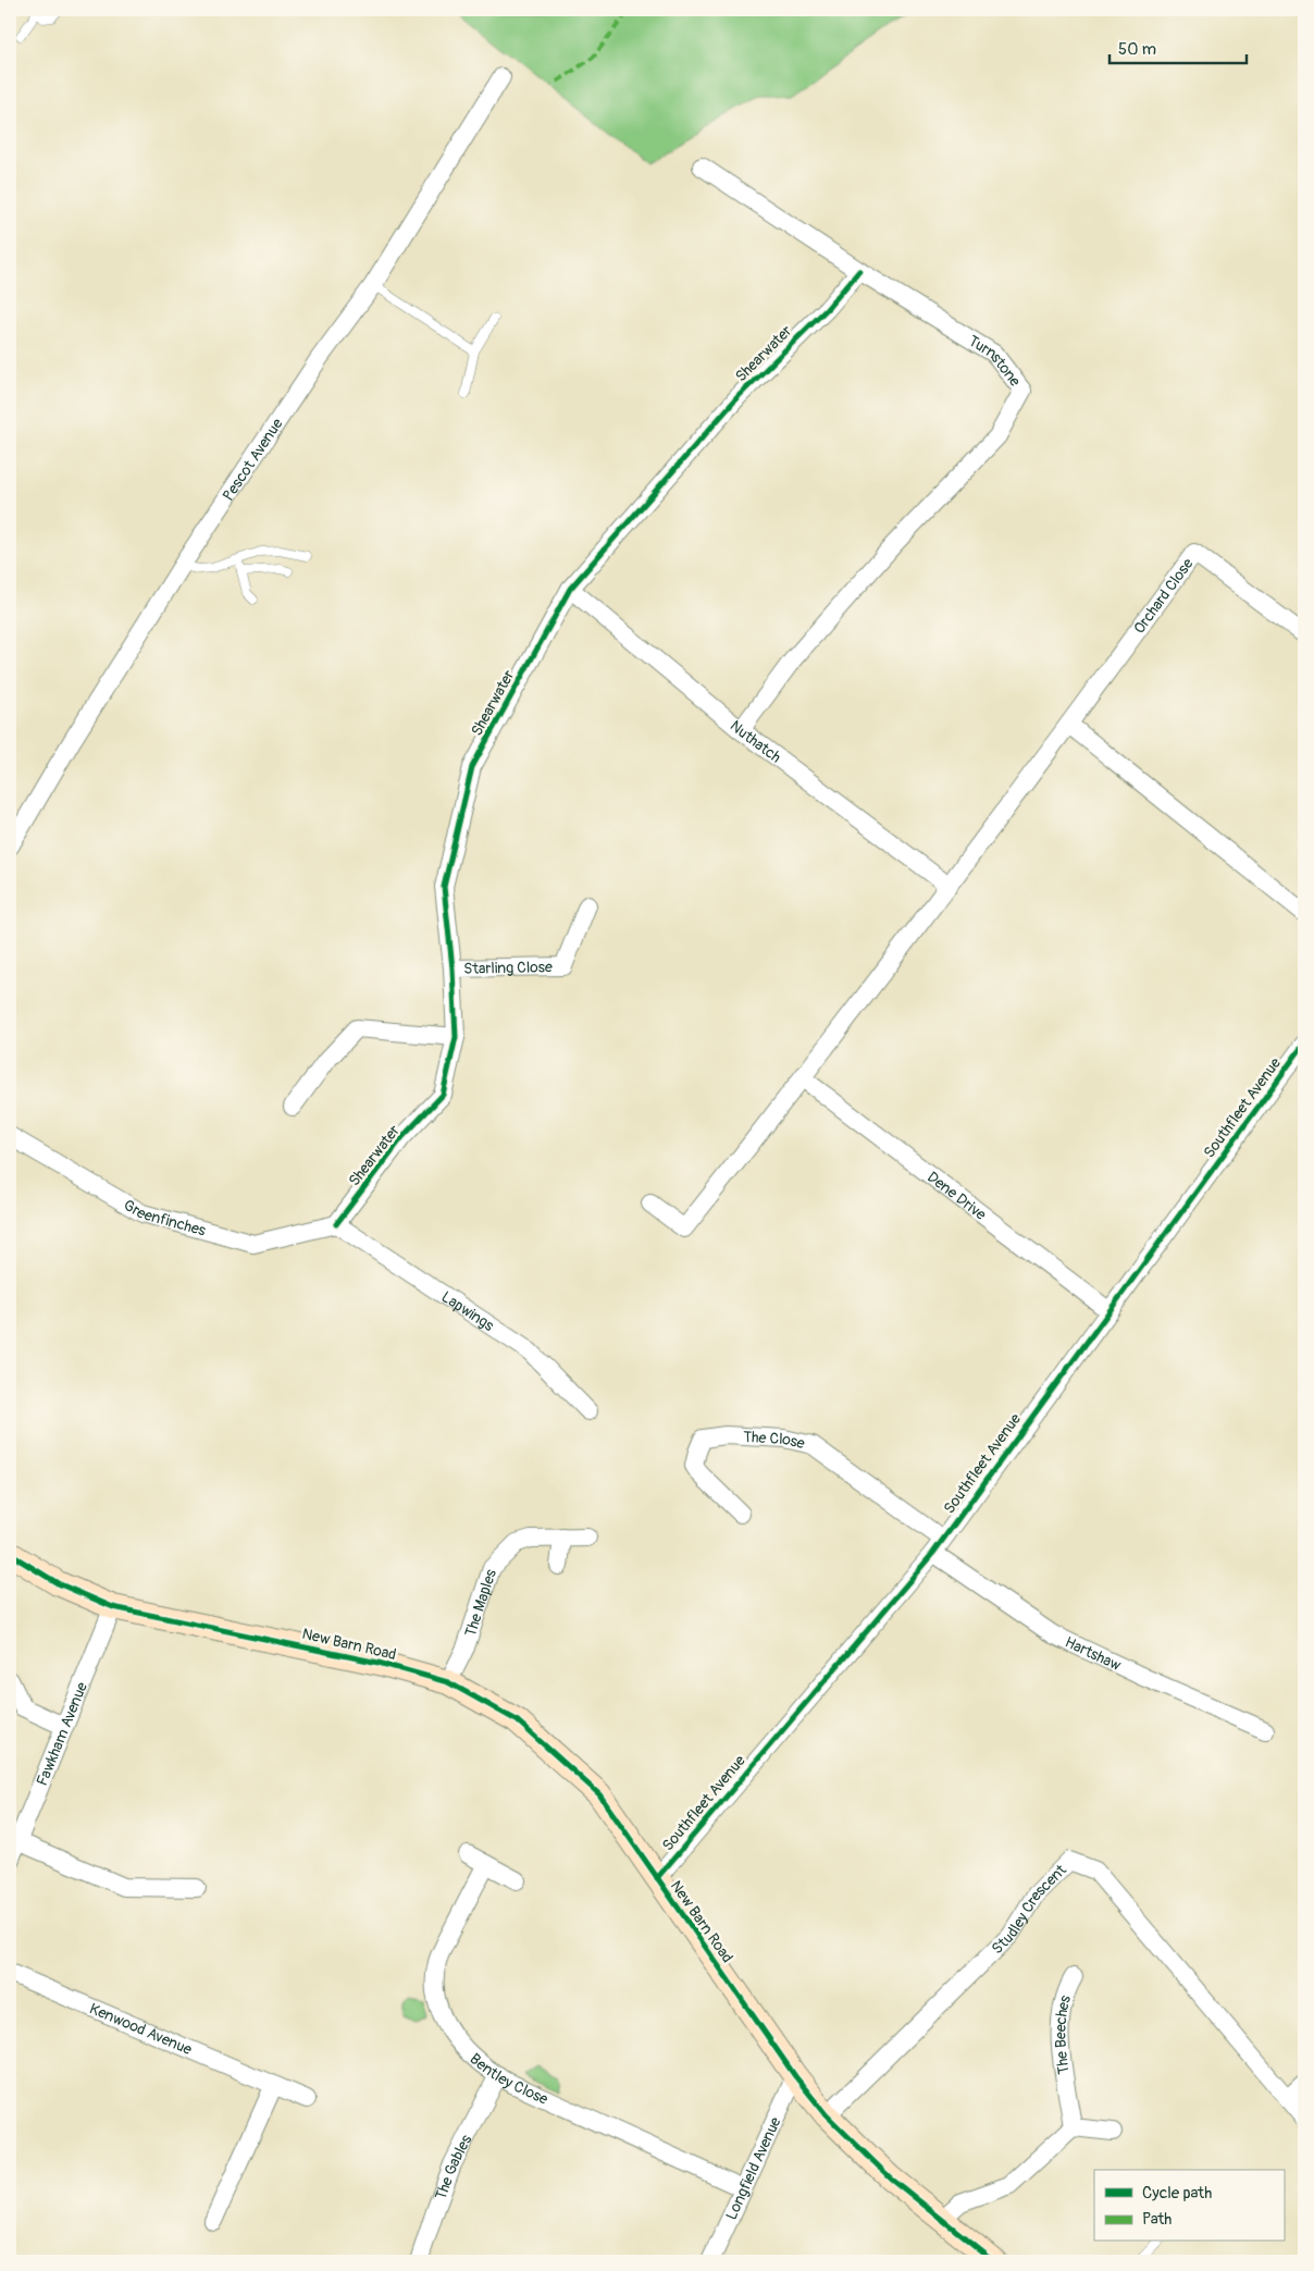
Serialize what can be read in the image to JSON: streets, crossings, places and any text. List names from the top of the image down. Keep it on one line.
{"streets":{"street":["Shearwater","Turnstone","Pescot Avenue","Orchard Close","Nuthatch","Starling Close","Southfleet Avenue","Dene Drive","Greenfinches","Lapwings","The Close","The Maples","New Barn Road","Hartshaw","Fawkham Avenue","Studley Crescent","Kenwood Avenue","The Beeches","Bentley Close","The Gables","Longfield Avenue"]},"crossings":[["Shearwater","Turnstone"],["Shearwater","Nuthatch"],["Shearwater","Starling Close"],["Shearwater","Greenfinches"],["Shearwater","Lapwings"],["Turnstone","Nuthatch"],["Orchard Close","Nuthatch"],["Southfleet Avenue","Dene Drive"],["Southfleet Avenue","The Close"],["Southfleet Avenue","New Barn Road"],["Southfleet Avenue","Hartshaw"],["Greenfinches","Lapwings"],["The Close","Hartshaw"],["The Maples","New Barn Road"],["New Barn Road","Fawkham Avenue"],["New Barn Road","Studley Crescent"],["New Barn Road","Longfield Avenue"],["Bentley Close","The Gables"],["Bentley Close","Longfield Avenue"]],"legend":["Cycle path","Path"],"scale_bar":"50 m"}
